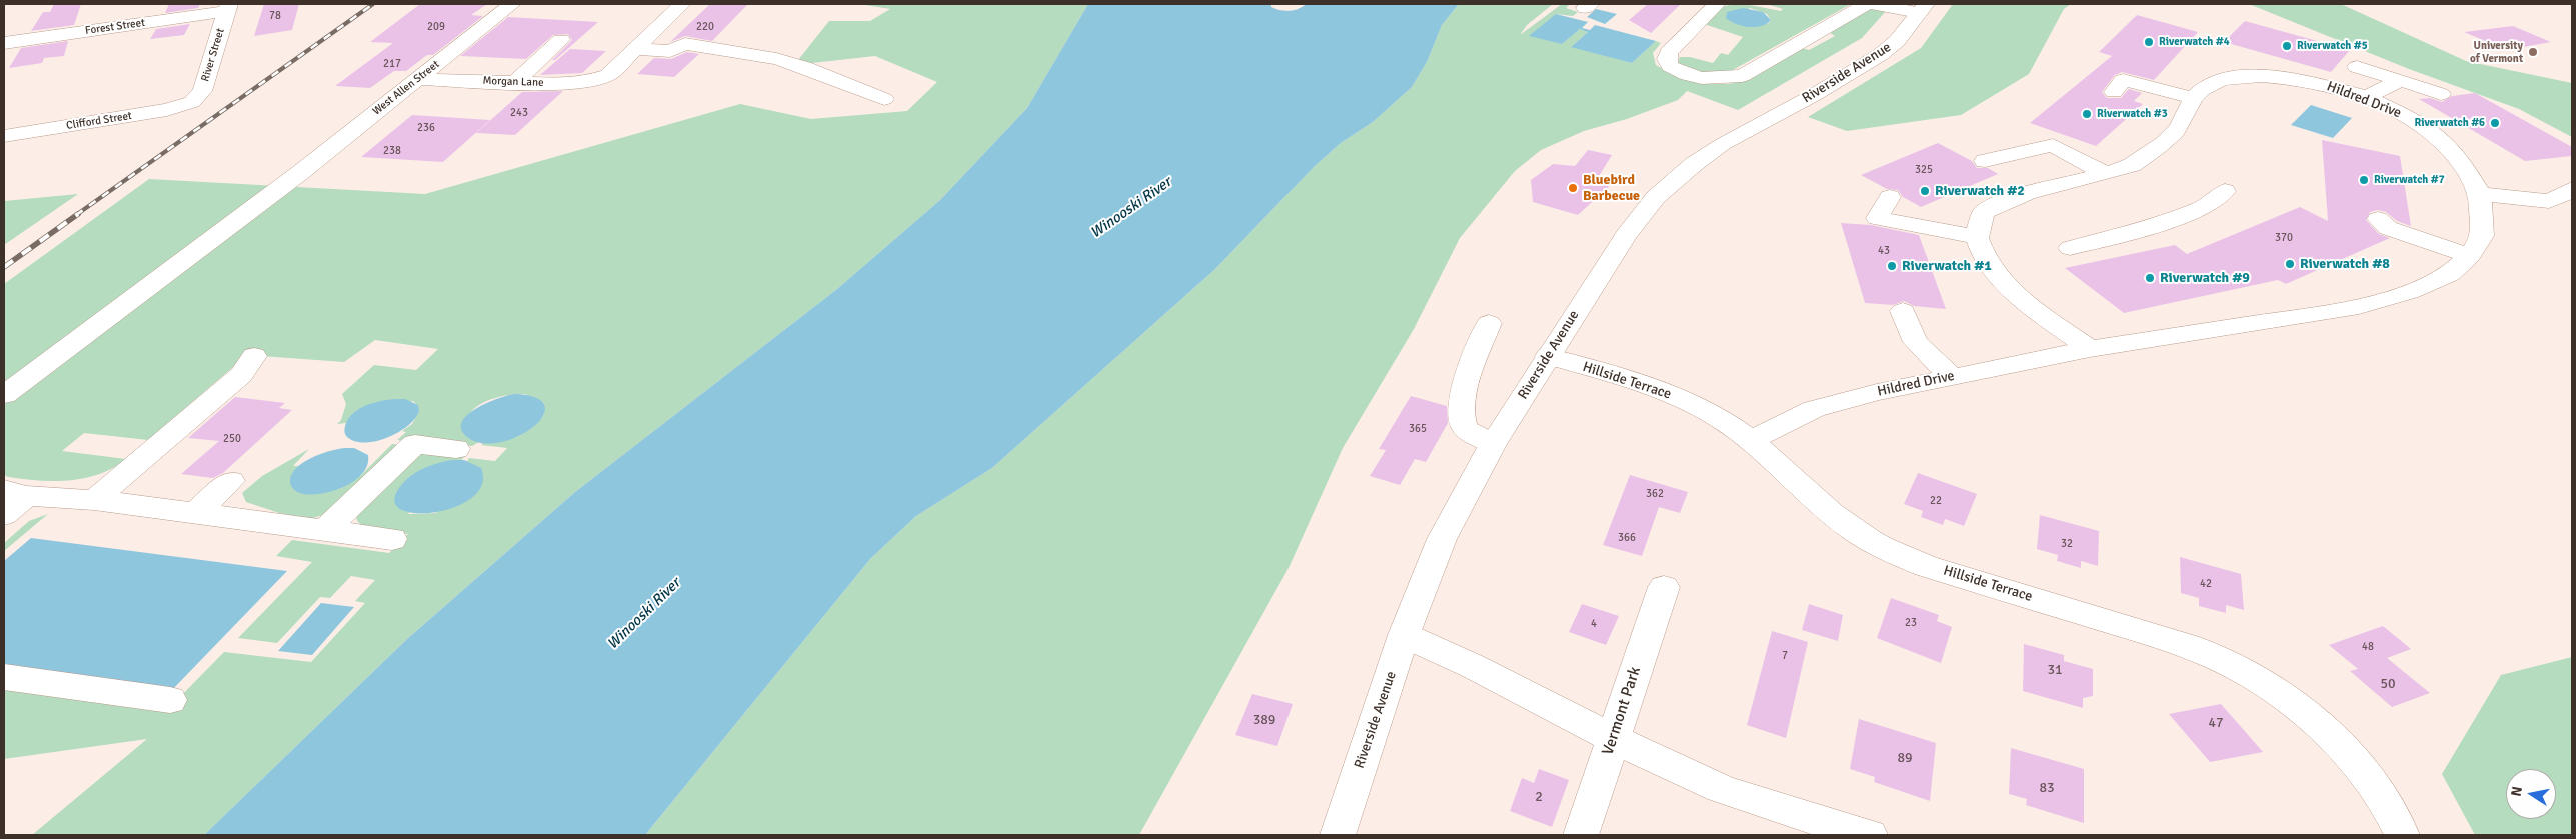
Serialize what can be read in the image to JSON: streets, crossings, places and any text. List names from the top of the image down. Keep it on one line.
{"streets":{"street":["Forest Street","River Street","Riverside Avenue","Morgan Lane","West Allen Street","Hildred Drive","Clifford Street","Hillside Terrace","Vermont Park"]},"crossings":[["Forest Street","River Street"],["River Street","Clifford Street"],["Riverside Avenue","Hillside Terrace"],["Morgan Lane","West Allen Street"],["Hildred Drive","Hillside Terrace"]],"water":["Winooski River"],"places":["Riverwatch #4","Riverwatch #5","University of Vermont","Riverwatch #3","Riverwatch #6","Riverwatch #7","Bluebird Barbecue","Riverwatch #2","Riverwatch #8","Riverwatch #1","Riverwatch #9"],"house_numbers":["78","209","220","217","243","236","238","325","370","43","365","250","362","22","366","32","42","23","4","48","7","31","50","389","47","89","83","2"],"north":"left"}
